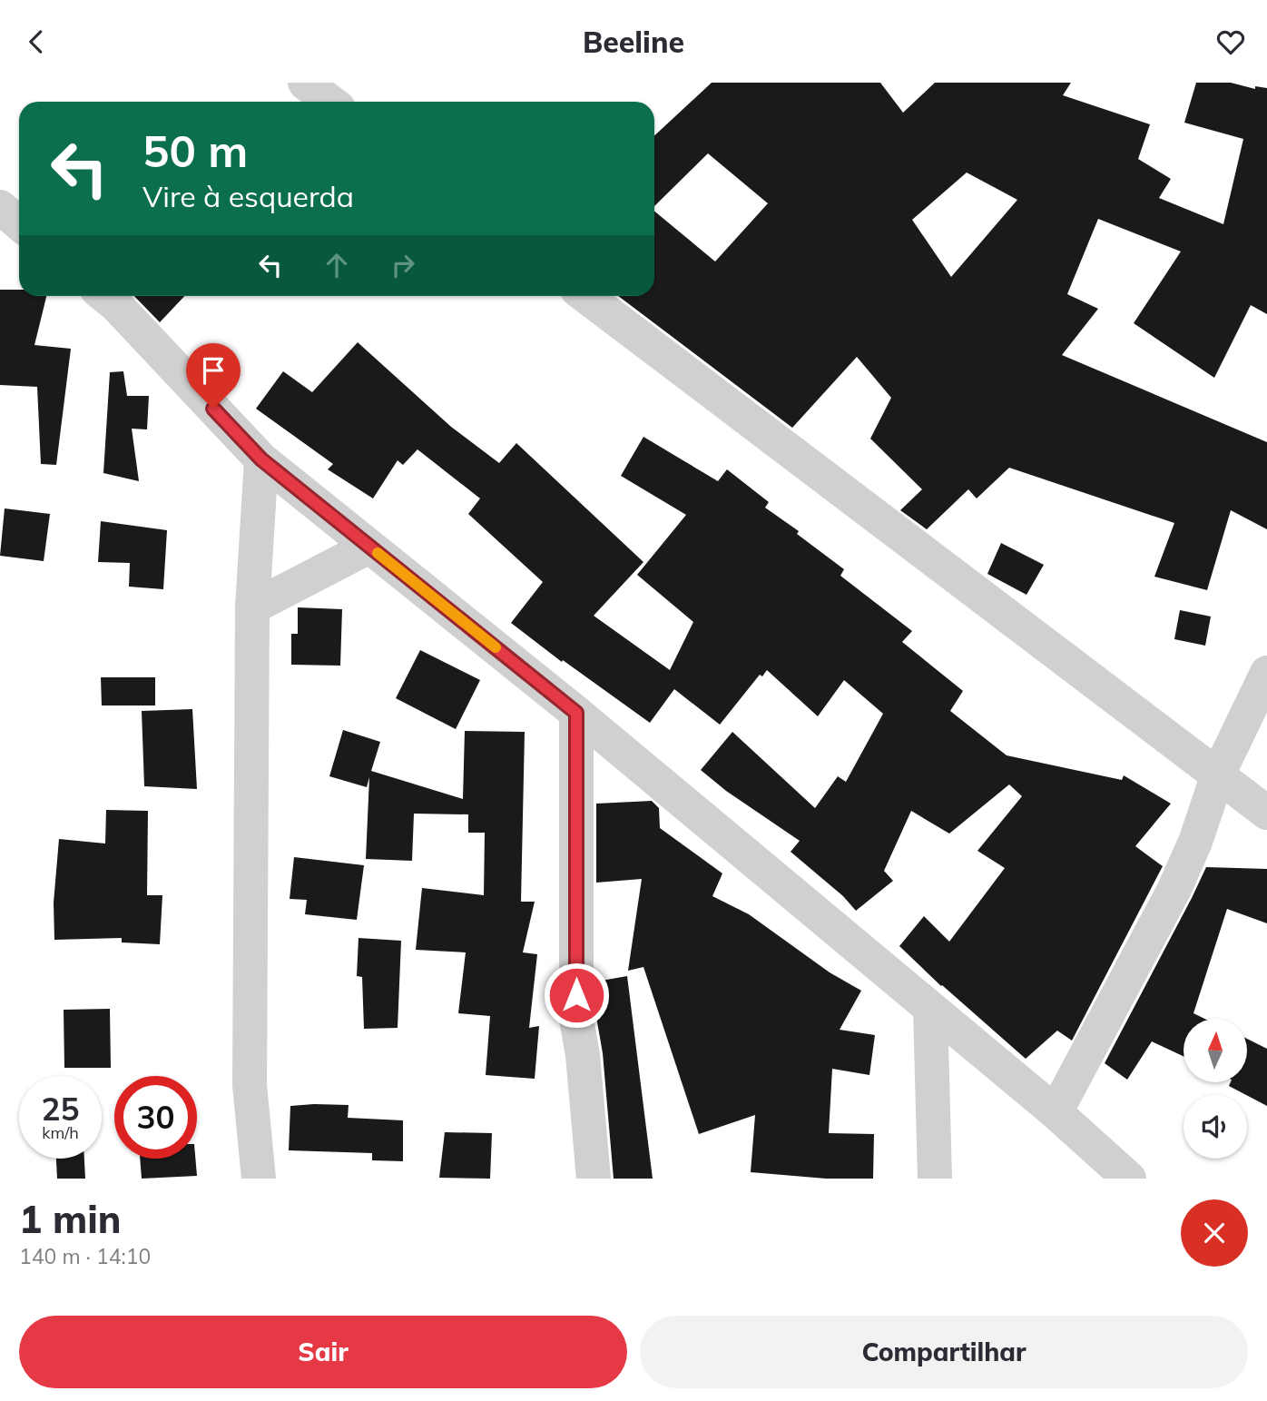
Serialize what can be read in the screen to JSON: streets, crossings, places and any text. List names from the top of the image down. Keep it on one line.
{"north":"top","page":{"header":"Beeline","turn":["50 m","Vire à esquerda"],"speed":"25 km/h","limit":"30","heading":["1 min","140 m · 14:10"],"buttons":["Sair","Compartilhar"]}}
